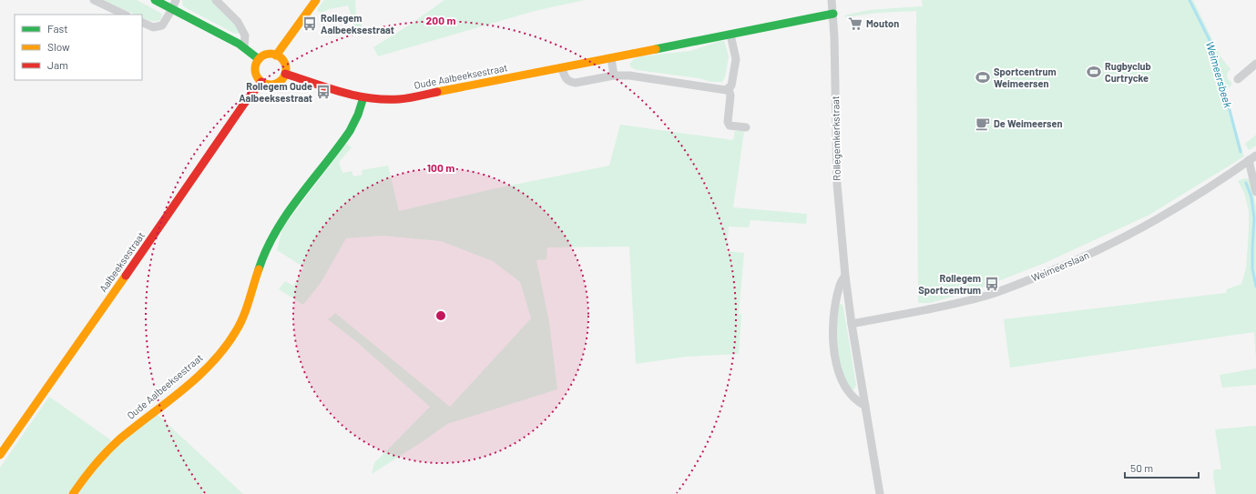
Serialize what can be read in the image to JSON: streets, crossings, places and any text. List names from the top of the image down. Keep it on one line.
{"streets":{"street":["Oude Aalbeeksestraat","Rollegemkerkstraat","Aalbeeksestraat","Weimeerslaan"]},"crossings":[["Oude Aalbeeksestraat","Rollegemkerkstraat"],["Oude Aalbeeksestraat","Aalbeeksestraat"],["Rollegemkerkstraat","Weimeerslaan"]],"water":["Weimeersbeek"],"places":{"bus stop":["Rollegem Aalbeeksestraat","Rollegem Oude Aalbeeksestraat","Rollegem Sportcentrum"],"supermarket":["Mouton"],"sports":["Rugbyclub Curtrycke","Sportcentrum Weimeersen"],"cafe":["De Weimeersen"]},"legend":["Fast","Slow","Jam"],"scale_bar":"50 m","rings":["200 m","100 m"]}
